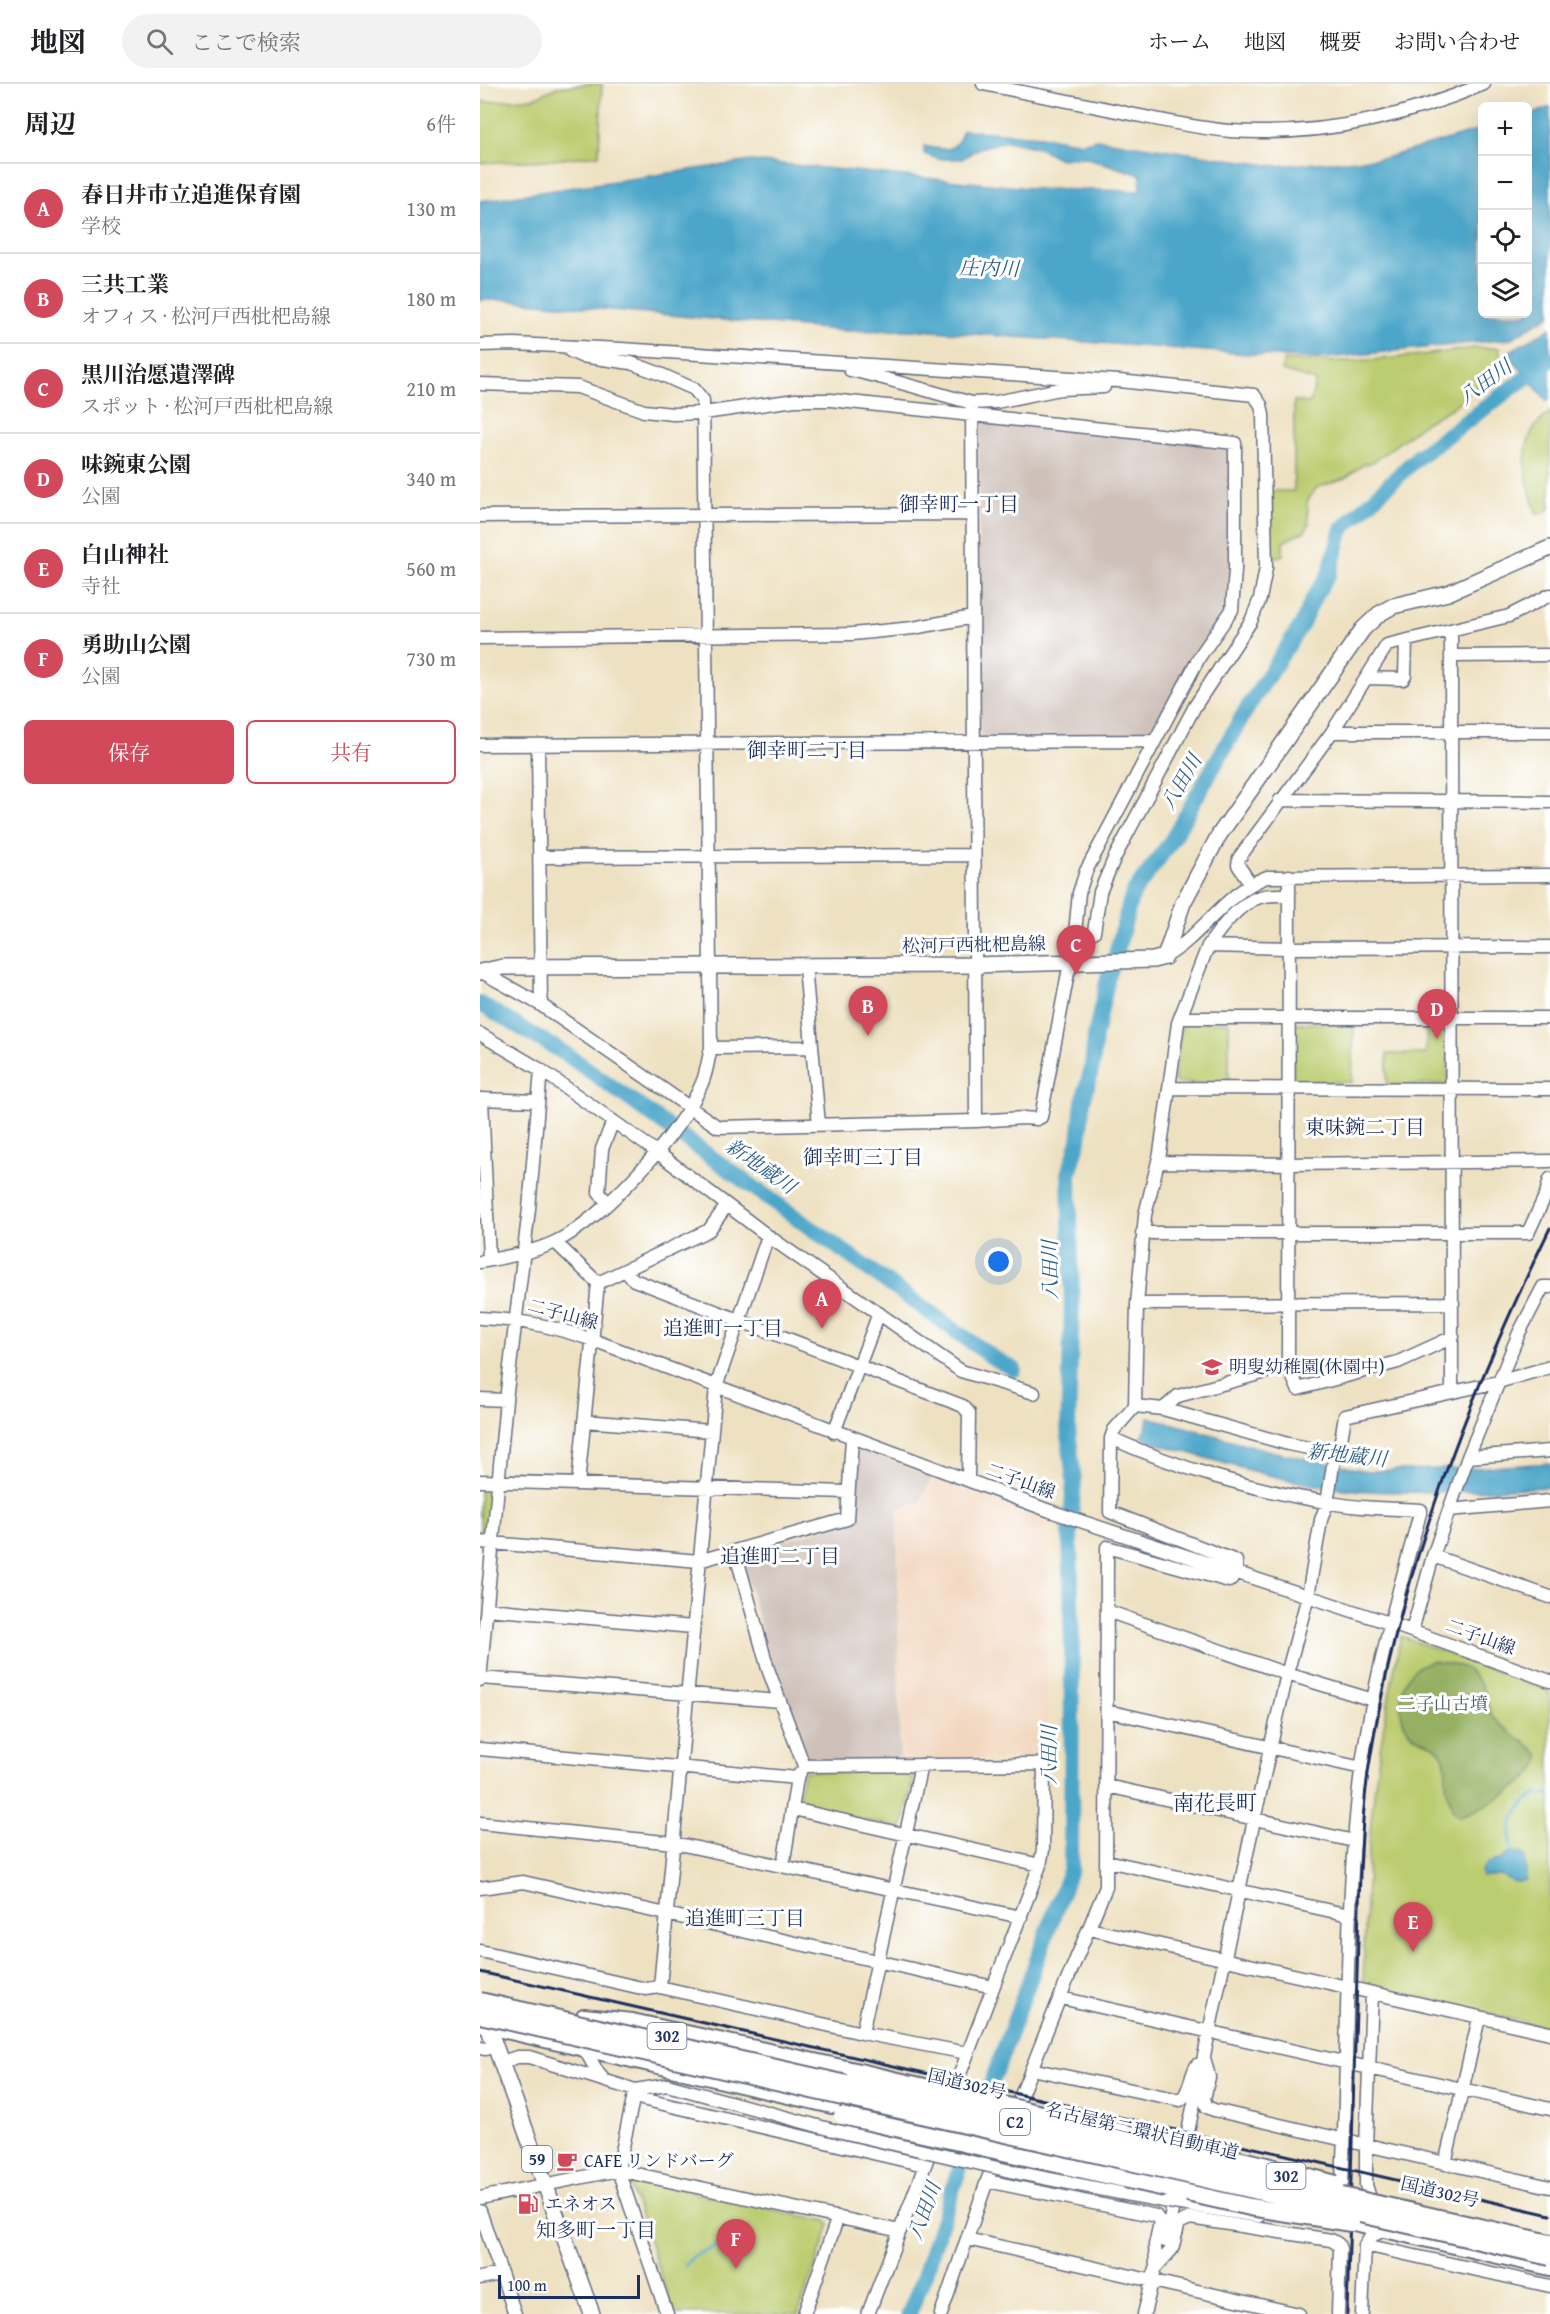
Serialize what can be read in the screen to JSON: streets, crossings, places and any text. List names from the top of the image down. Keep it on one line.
{"streets":{"highway":["302","国道302号","C2","名古屋第二環状自動車道"],"main road":["松河戸西枇杷島線","59"],"street":["二子山線"]},"crossings":[["302","名古屋第二環状自動車道"],["302","59"],["名古屋第二環状自動車道","59"]],"districts":["御幸町一丁目","御幸町二丁目","東味鋺二丁目","御幸町三丁目","追進町一丁目","追進町二丁目","南花長町","追進町三丁目","知多町一丁目"],"water":["庄内川","八田川","新地蔵川"],"parks":["二子山古墳"],"places":{"school or university":["明叟幼稚園(休園中)"],"cafe":["CAFE リンドバーグ"],"fuel station":["エネオス"]},"scale_bar":"100 m","page":{"header":"地図","search":"ここで検索","nav":["ホーム","地図","概要","お問い合わせ"],"heading":["周辺","6件"],"map_buttons":["+","−"],"list":[{"mark":"A","name":"春日井市立追進保育園","note":"学校","value":"130 m"},{"mark":"B","name":"三共工業","note":"オフィス · 松河戸西枇杷島線","value":"180 m"},{"mark":"C","name":"黒川治愿遺澤碑","note":"スポット · 松河戸西枇杷島線","value":"210 m"},{"mark":"D","name":"味鋺東公園","note":"公園","value":"340 m"},{"mark":"E","name":"白山神社","note":"寺社","value":"560 m"},{"mark":"F","name":"勇助山公園","note":"公園","value":"730 m"}],"buttons":["保存","共有"],"pins":["C","B","D","A","E","F"],"scale":"100 m"}}
